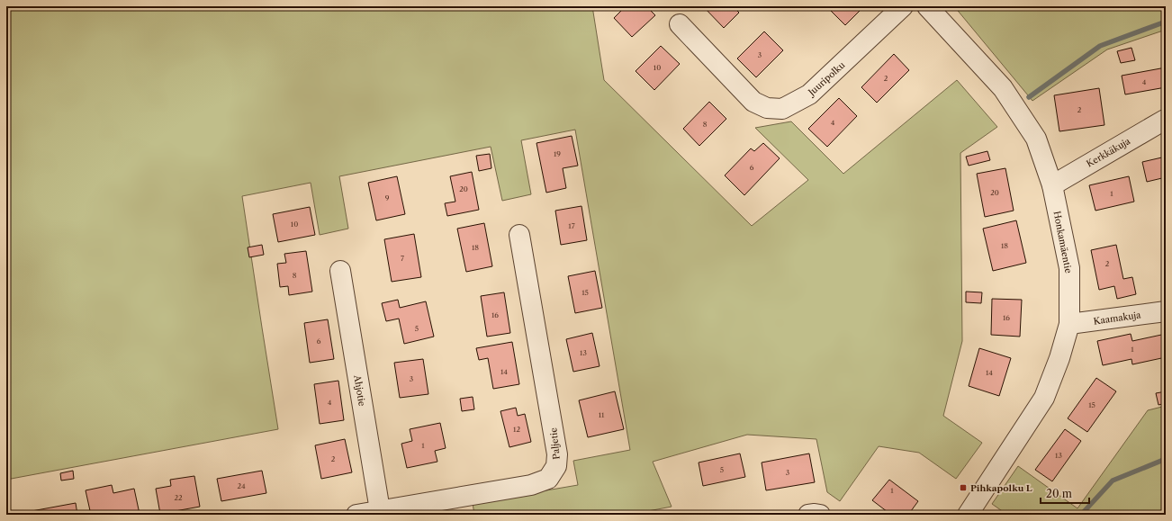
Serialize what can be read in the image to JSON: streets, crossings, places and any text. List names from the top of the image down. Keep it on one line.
{"streets":{"street":["Juuripolku","Kerkkäkuja","Honkamäentie","Kaamakuja","Ahjotie","Paljetie"]},"crossings":[["Kerkkäkuja","Honkamäentie"],["Honkamäentie","Kaamakuja"],["Ahjotie","Paljetie"]],"places":{"transit":["Pihkapolku L"]},"house_numbers":["3","10","2","4","2","4","8","19","6","20","20","1","9","10","17","18","18","7","2","8","15","16","16","5","6","1","13","14","14","3","4","15","11","12","1","13","2","5","3","24","1","22"],"scale_bar":"20 m"}
